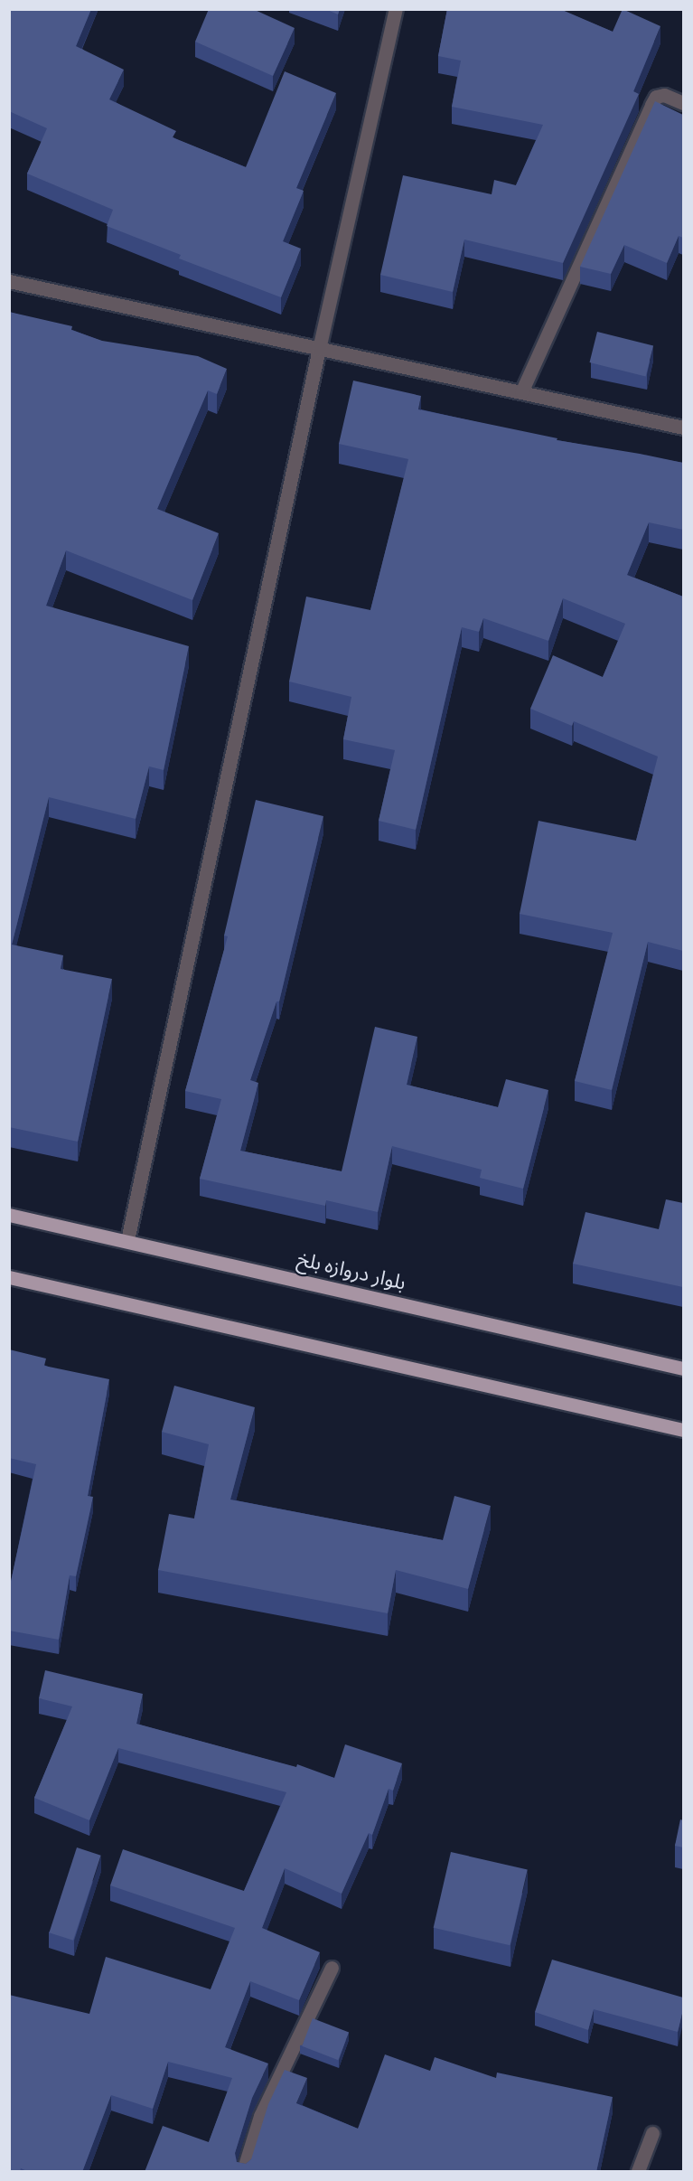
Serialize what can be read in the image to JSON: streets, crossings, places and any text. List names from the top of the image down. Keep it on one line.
{"streets":{"main road":["بلوار دروازه بلخ"]}}
